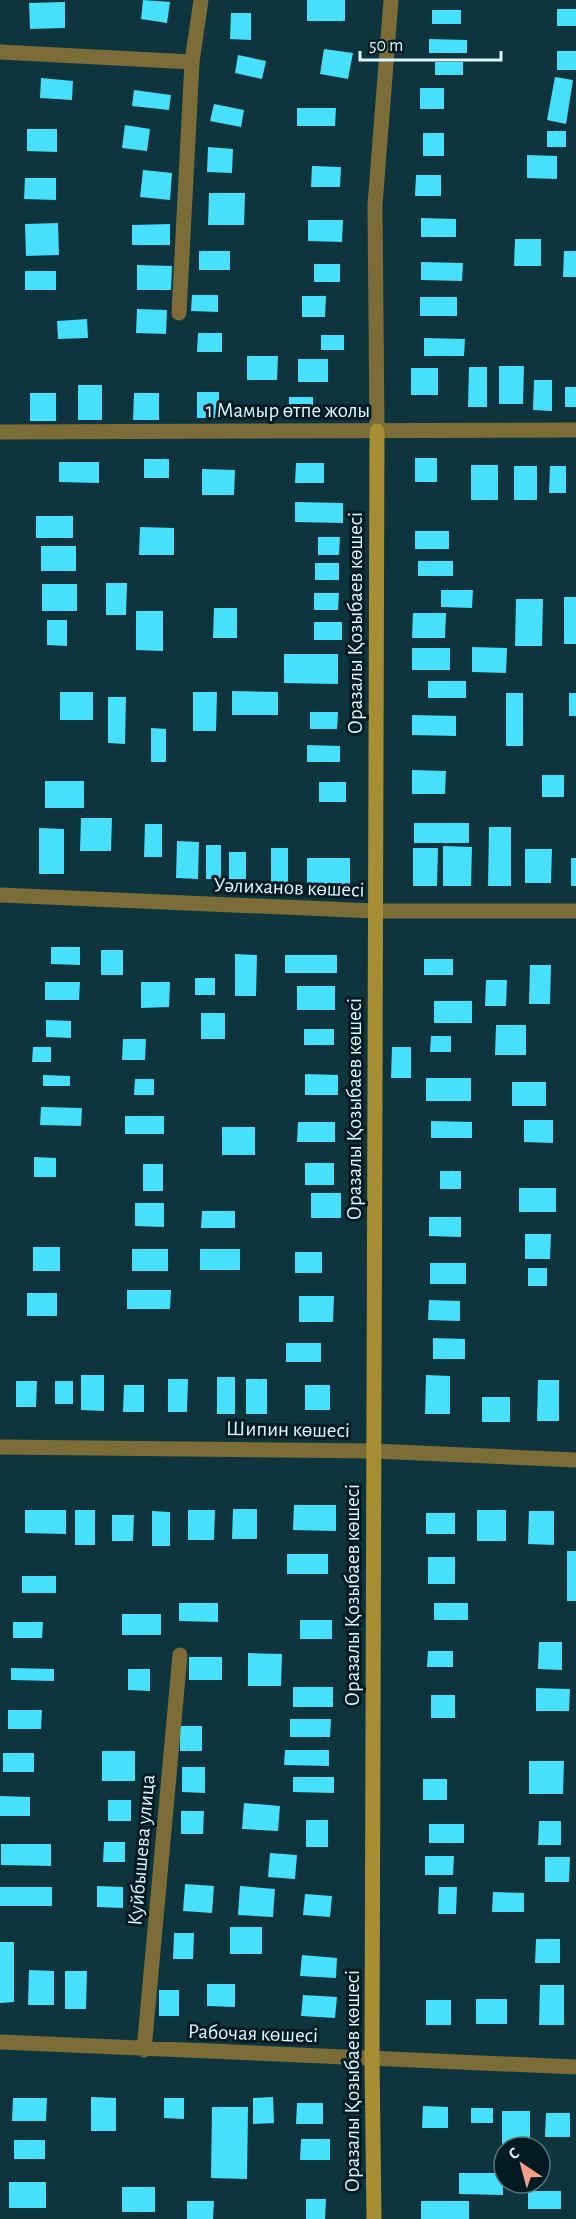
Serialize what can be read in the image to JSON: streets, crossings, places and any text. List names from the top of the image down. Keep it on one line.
{"streets":{"street":["1 Мамыр өтпе жолы","Оразалы Қозыбаев көшесі","Уәлиханов көшесі","Шипин көшесі","Куйбышева улица","Рабочая көшесі"]},"crossings":[["1 Мамыр өтпе жолы","Оразалы Қозыбаев көшесі"],["Оразалы Қозыбаев көшесі","Уәлиханов көшесі"],["Оразалы Қозыбаев көшесі","Шипин көшесі"],["Оразалы Қозыбаев көшесі","Рабочая көшесі"],["Куйбышева улица","Рабочая көшесі"]],"scale_bar":"50 m","north":"top left"}
